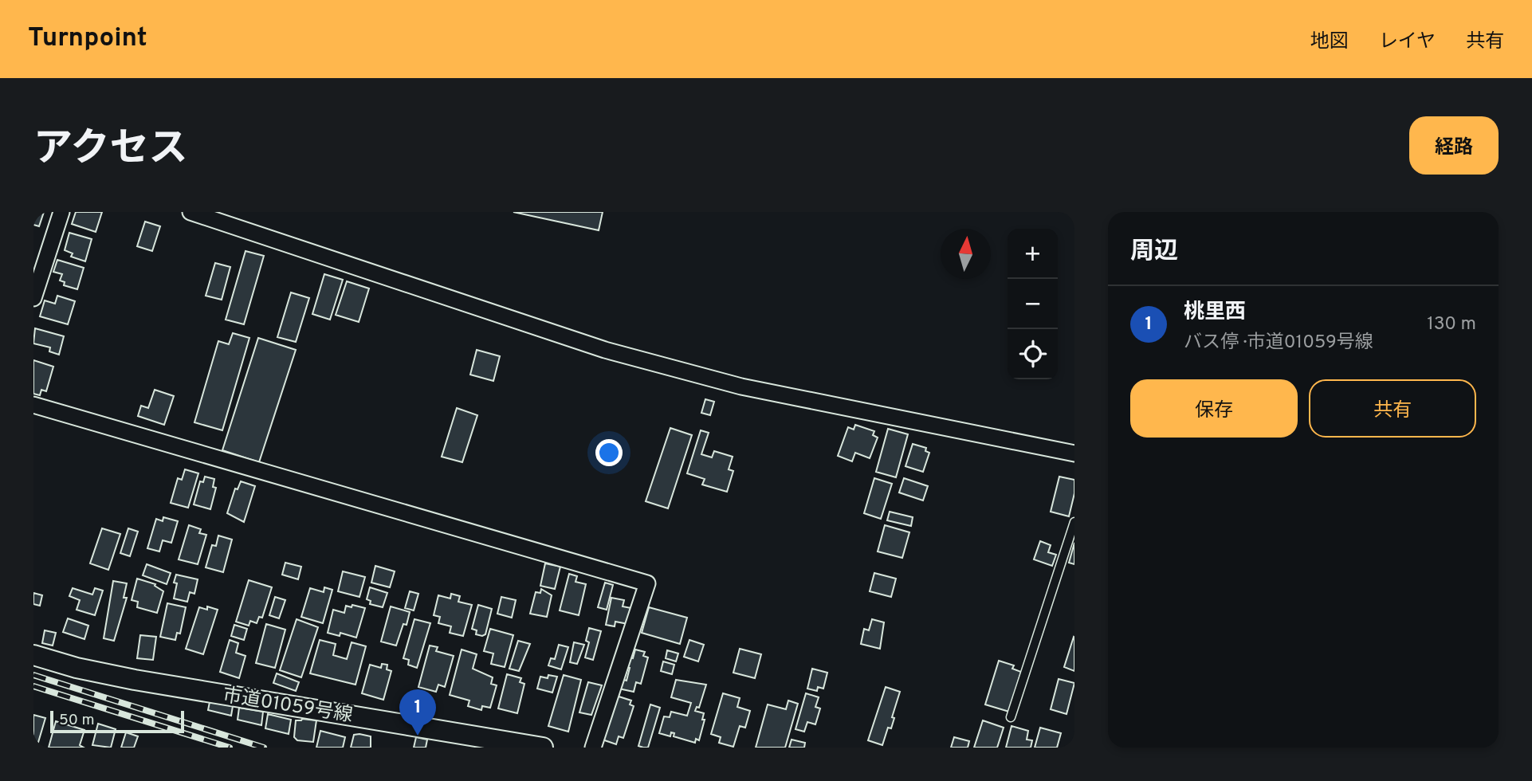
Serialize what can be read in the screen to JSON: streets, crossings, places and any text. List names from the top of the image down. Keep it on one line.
{"streets":{"street":["市道01059号線"]},"scale_bar":"50 m","north":"top","page":{"header":"Turnpoint","nav":["地図","レイヤ","共有"],"title":"アクセス","buttons":["経路",["保存","共有"]],"heading":"周辺","map_buttons":["+","−"],"list":[{"mark":"1","name":"桃里西","note":"バス停 · 市道01059号線","value":"130 m"}],"pins":"1","scale":"50 m"}}
